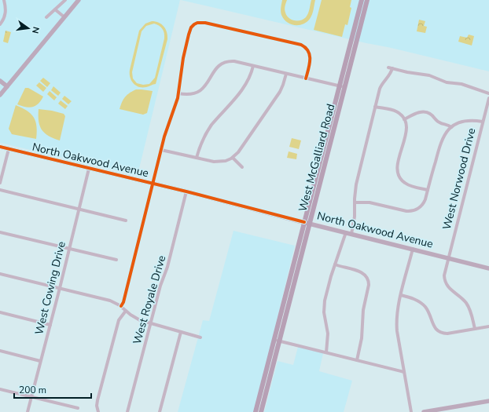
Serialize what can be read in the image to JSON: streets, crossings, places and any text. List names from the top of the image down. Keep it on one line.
{"streets":{"main road":["West McGalliard Road"],"street":["North Oakwood Avenue","West Norwood Drive","West Cowing Drive","West Royale Drive"]},"crossings":[["West McGalliard Road","North Oakwood Avenue"],["North Oakwood Avenue","West Norwood Drive"],["North Oakwood Avenue","West Cowing Drive"],["North Oakwood Avenue","West Royale Drive"]],"scale_bar":"200 m","north":"right"}
